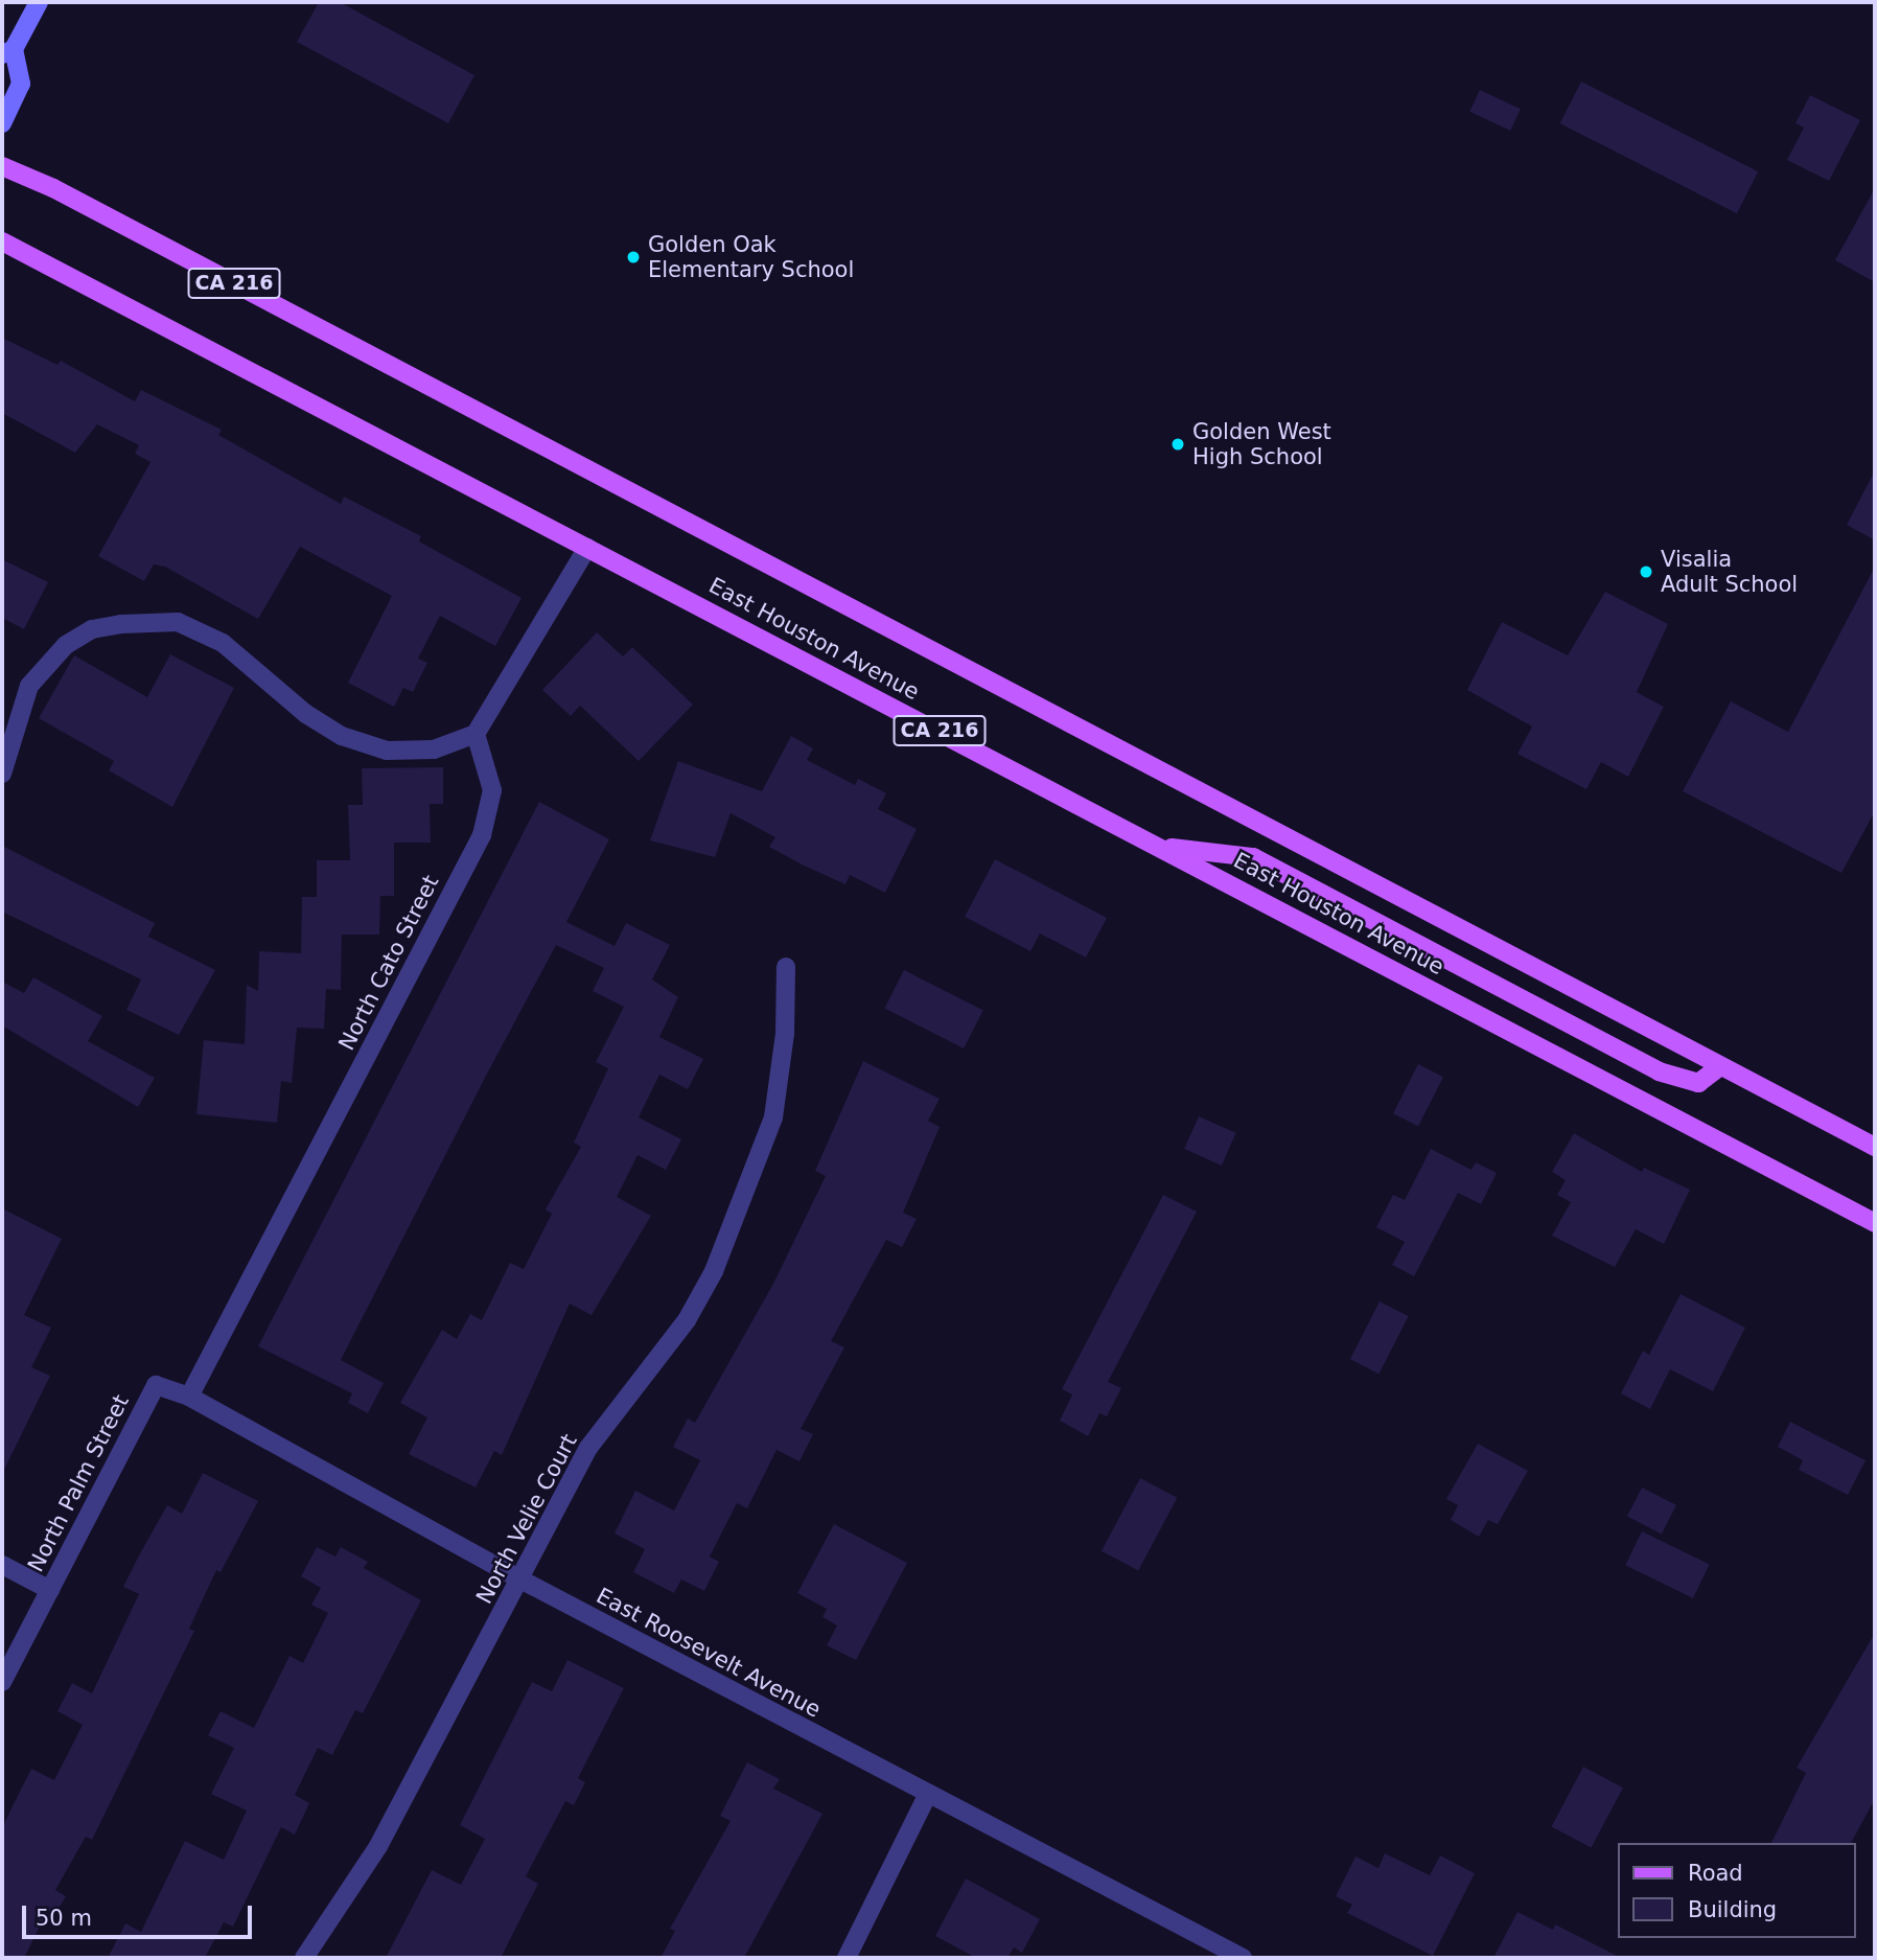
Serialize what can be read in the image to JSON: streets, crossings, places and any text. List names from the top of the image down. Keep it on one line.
{"streets":{"main road":["CA 216","East Houston Avenue"],"street":["North Cato Street","North Palm Street","North Velie Court","East Roosevelt Avenue"]},"crossings":[["North Cato Street","East Roosevelt Avenue"],["North Palm Street","East Roosevelt Avenue"],["North Velie Court","East Roosevelt Avenue"]],"places":["Golden Oak Elementary School","Golden West High School","Visalia Adult School"],"legend":["Road","Building"],"scale_bar":"50 m"}
